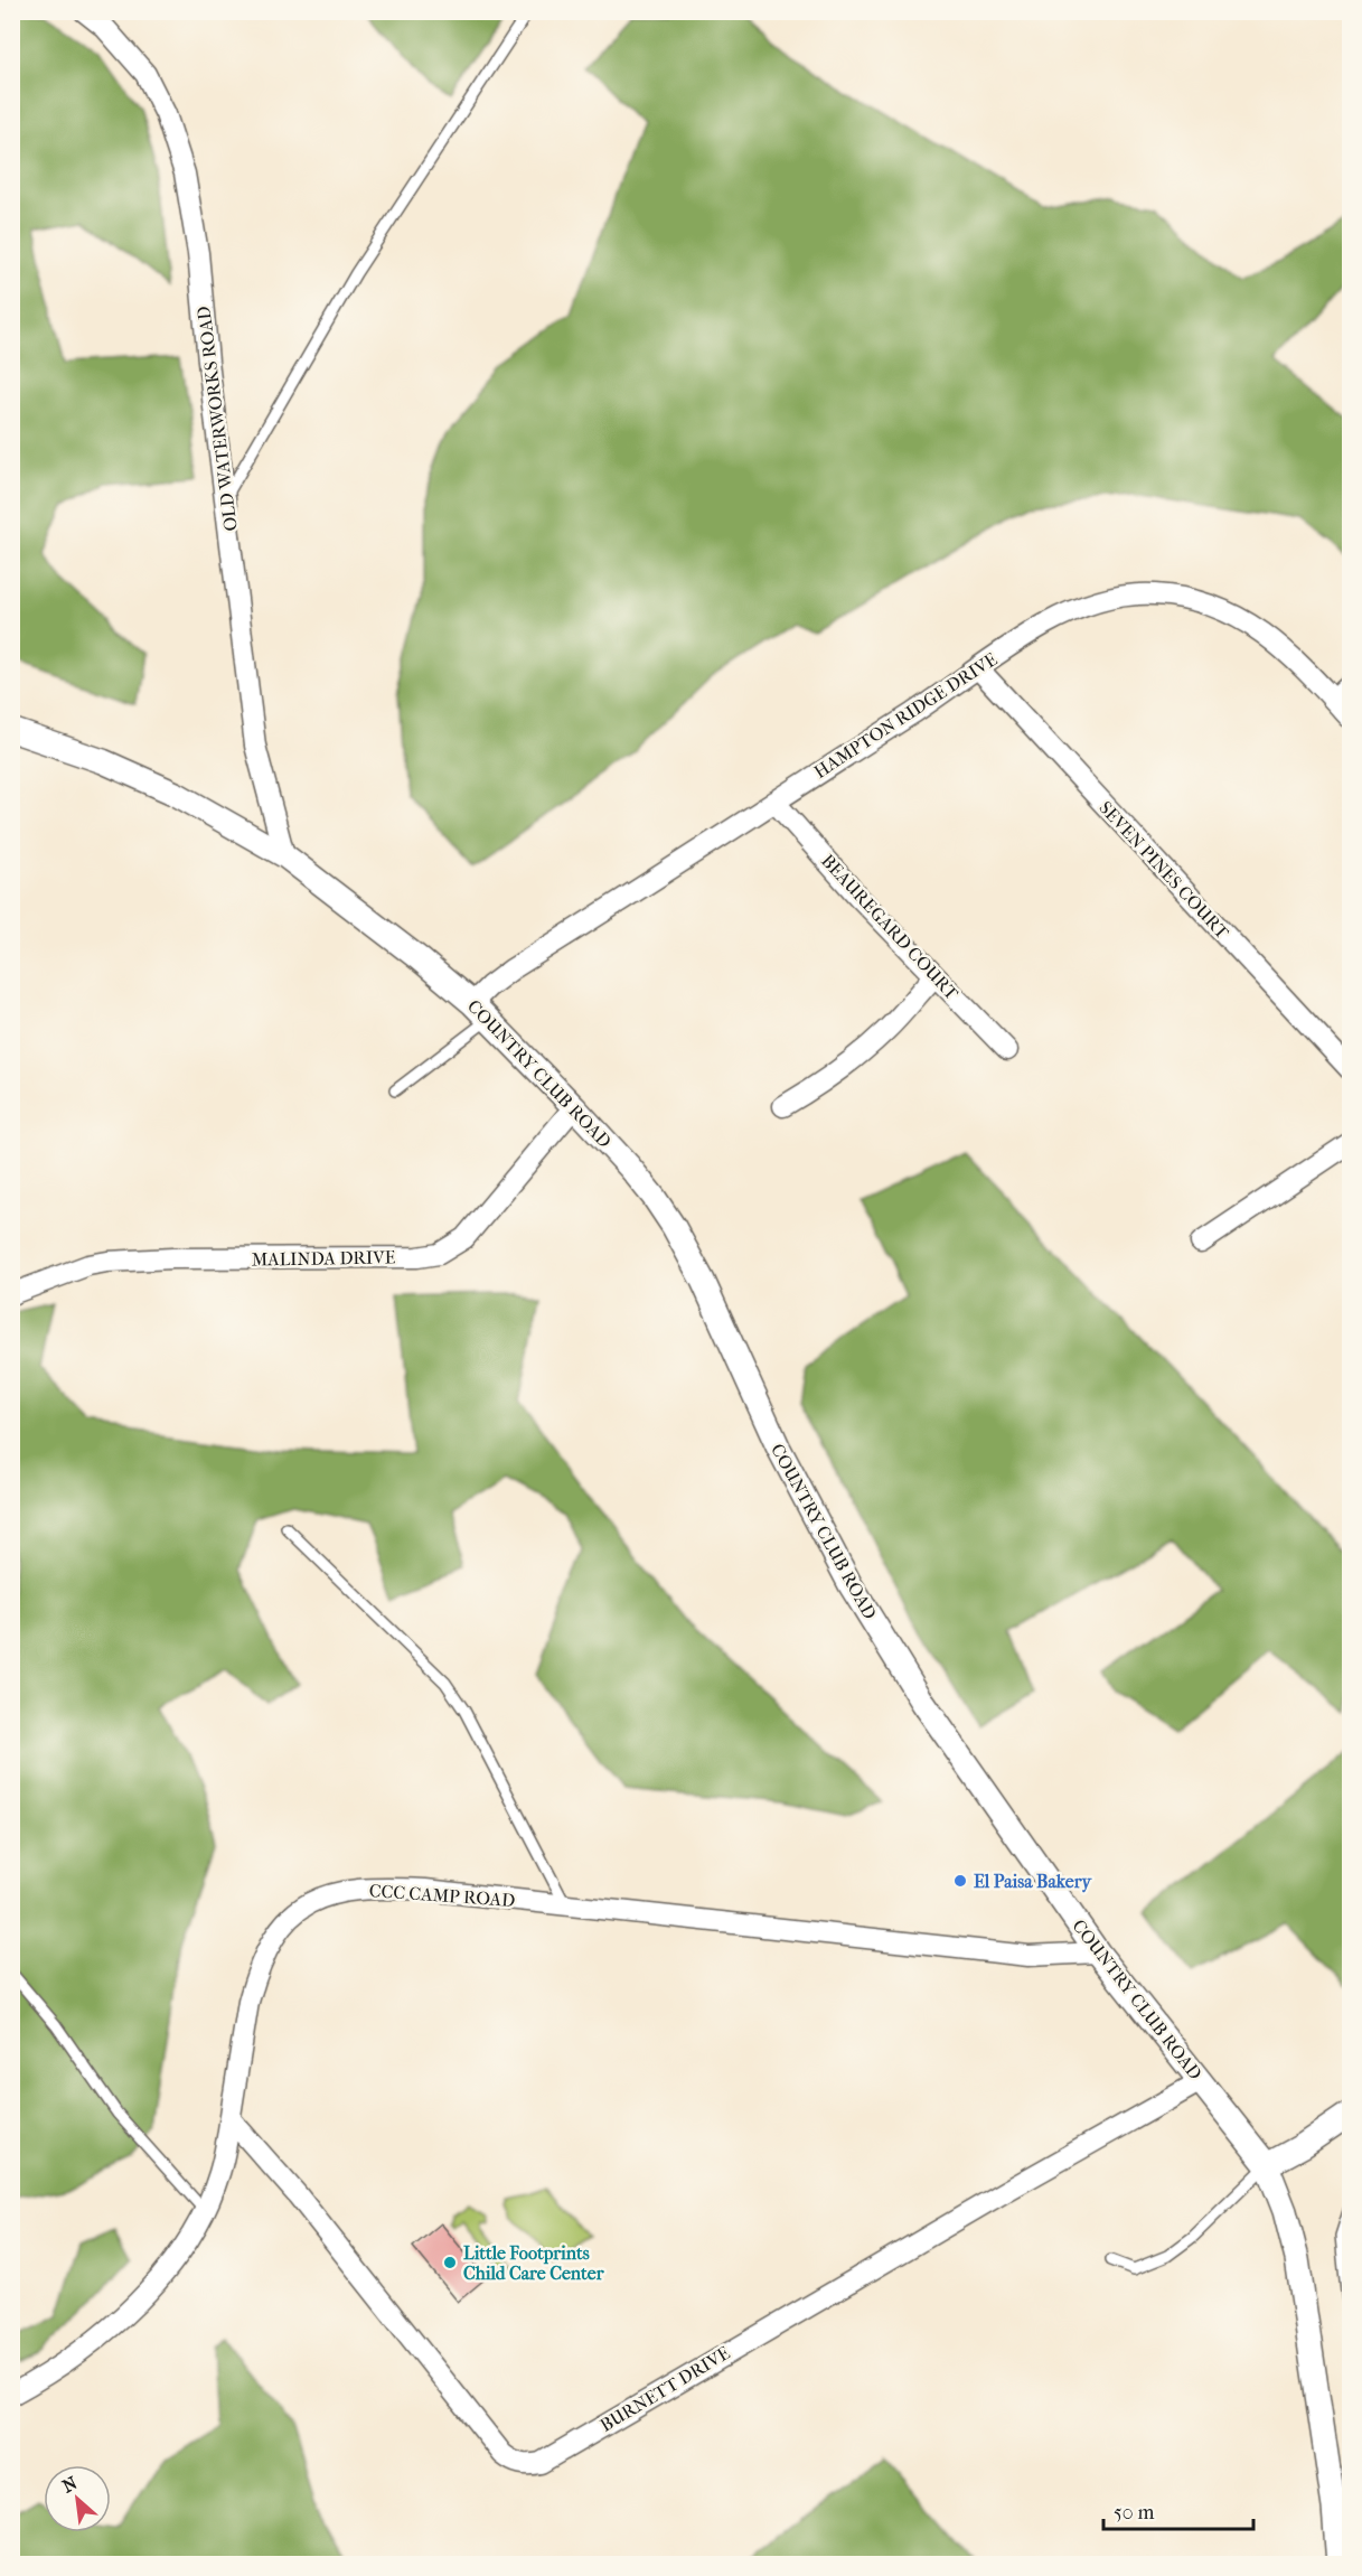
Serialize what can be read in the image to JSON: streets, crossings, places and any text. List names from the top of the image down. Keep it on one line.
{"streets":{"street":["OLD WATERWORKS ROAD","HAMPTON RIDGE DRIVE","SEVEN PINES COURT","BEAUREGARD COURT","COUNTRY CLUB ROAD","MALINDA DRIVE","CCC CAMP ROAD","BURNETT DRIVE"]},"crossings":[["OLD WATERWORKS ROAD","COUNTRY CLUB ROAD"],["HAMPTON RIDGE DRIVE","SEVEN PINES COURT"],["HAMPTON RIDGE DRIVE","BEAUREGARD COURT"],["HAMPTON RIDGE DRIVE","COUNTRY CLUB ROAD"],["COUNTRY CLUB ROAD","MALINDA DRIVE"],["COUNTRY CLUB ROAD","CCC CAMP ROAD"],["COUNTRY CLUB ROAD","BURNETT DRIVE"],["CCC CAMP ROAD","BURNETT DRIVE"]],"places":["El Paisa Bakery","Little Footprints Child Care Center"],"scale_bar":"50 m","north":"top left"}
